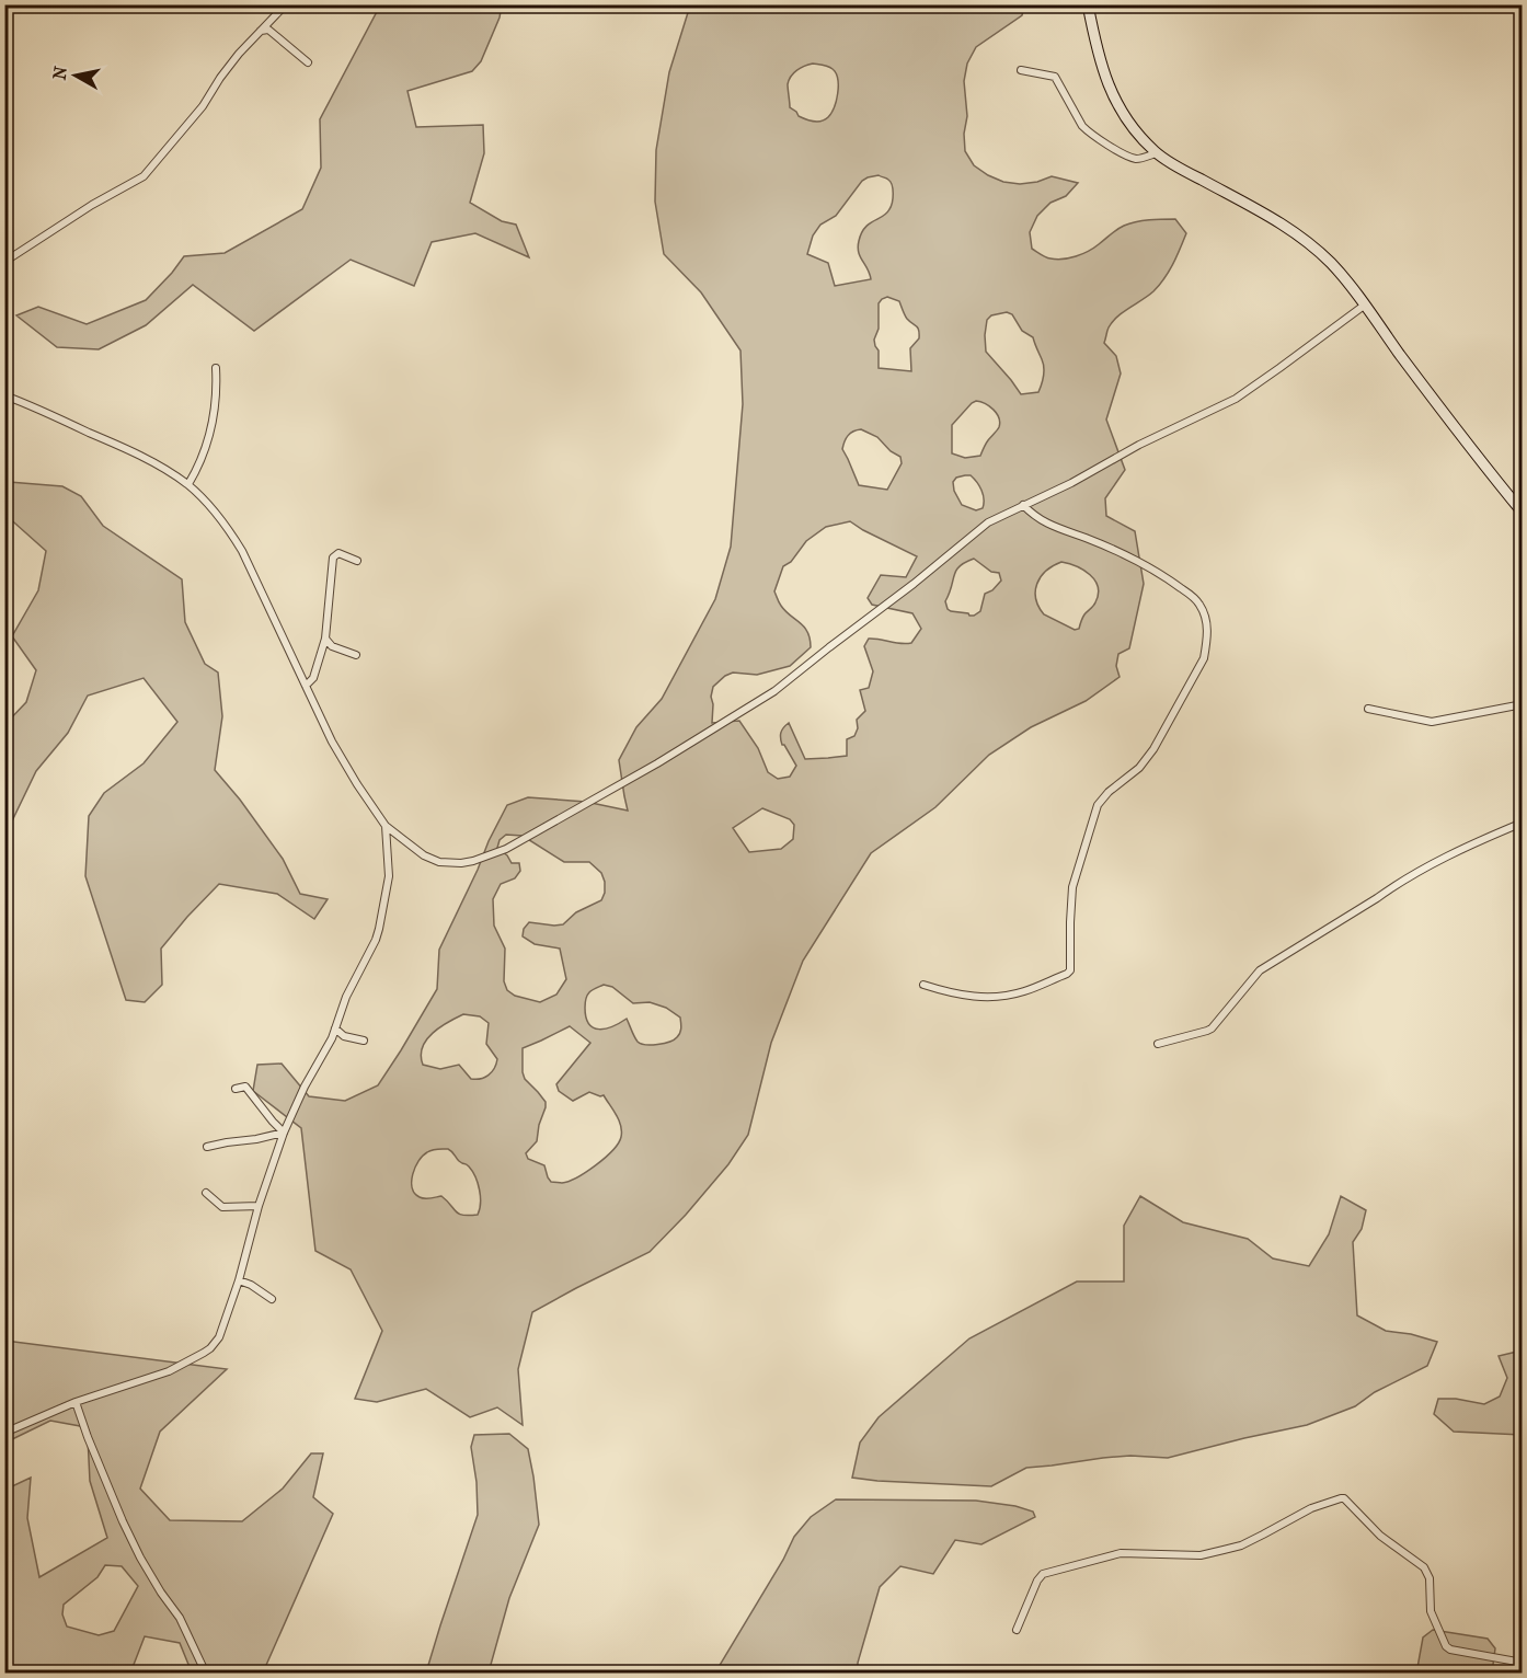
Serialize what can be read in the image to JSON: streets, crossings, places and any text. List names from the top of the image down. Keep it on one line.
{"north":"left"}
